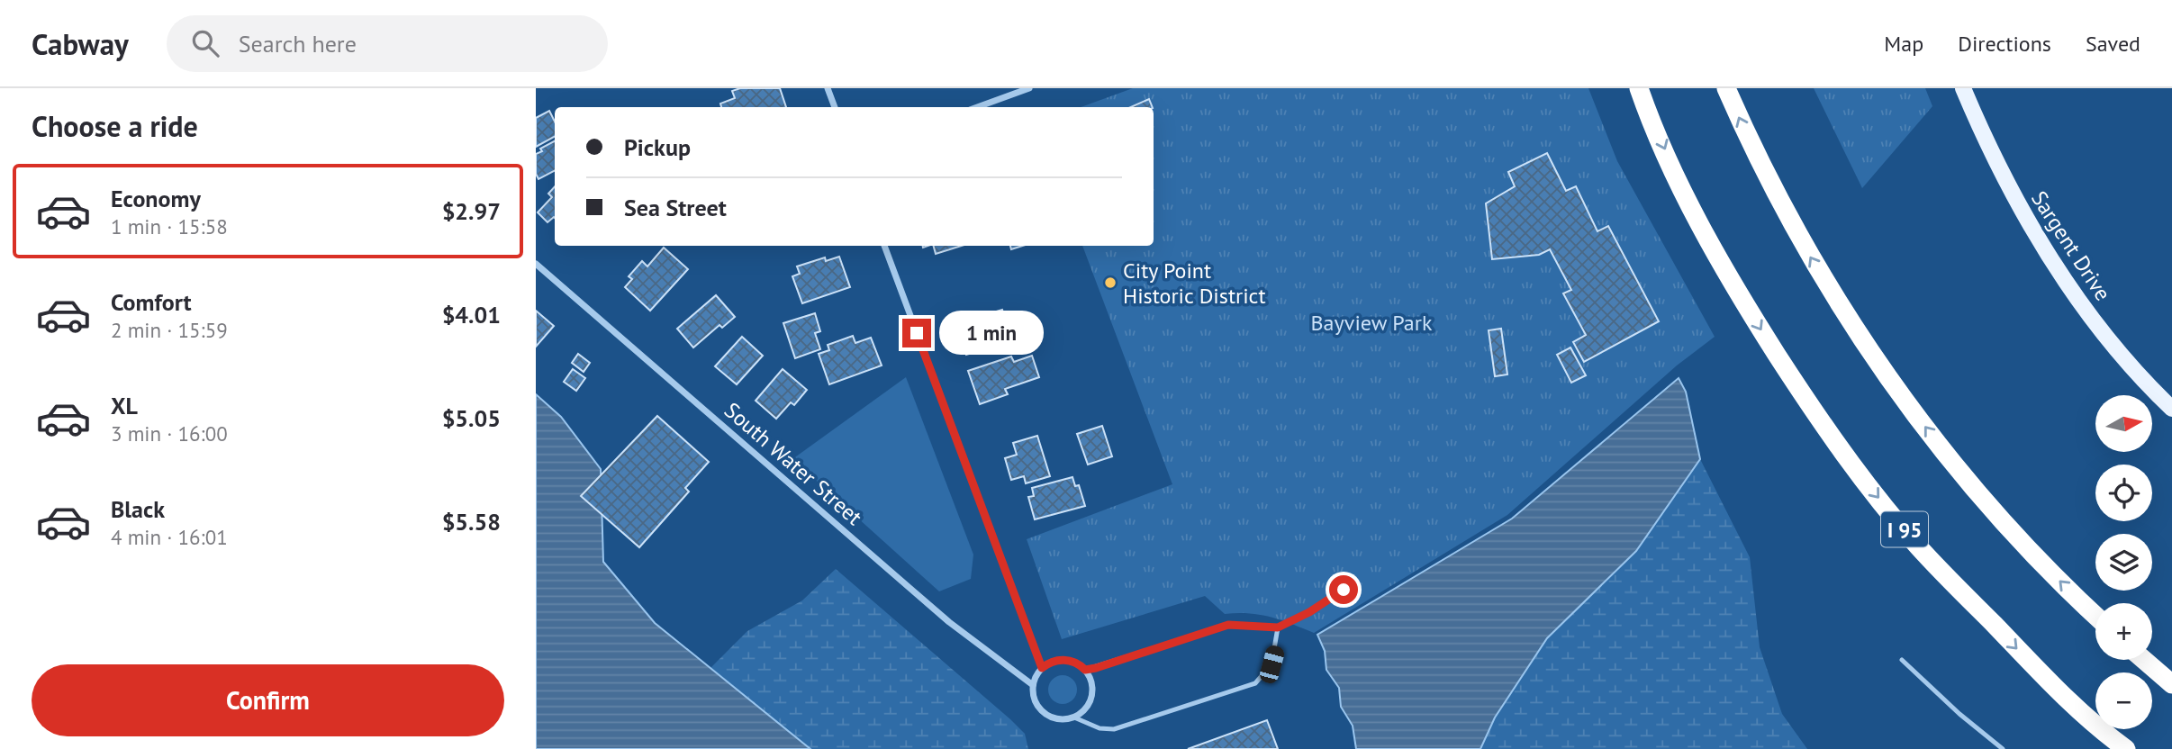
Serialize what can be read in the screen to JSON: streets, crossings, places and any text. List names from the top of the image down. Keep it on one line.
{"streets":{"highway":["I 95"],"main road":["Sargent Drive"],"street":["South Water Street"]},"parks":["Bayview Park"],"places":["City Point Historic District"],"north":"right","page":{"header":"Cabway","search":"Search here","nav":["Map","Directions","Saved"],"heading":"Choose a ride","banner":["Pickup","Sea Street"],"list":[{"name":"Economy","note":"1 min · 15:58","value":"$2.97"},{"name":"Comfort","note":"2 min · 15:59","value":"$4.01"},{"name":"XL","note":"3 min · 16:00","value":"$5.05"},{"name":"Black","note":"4 min · 16:01","value":"$5.58"}],"bubble":"1 min","map_buttons":["+","−"],"buttons":"Confirm"}}
